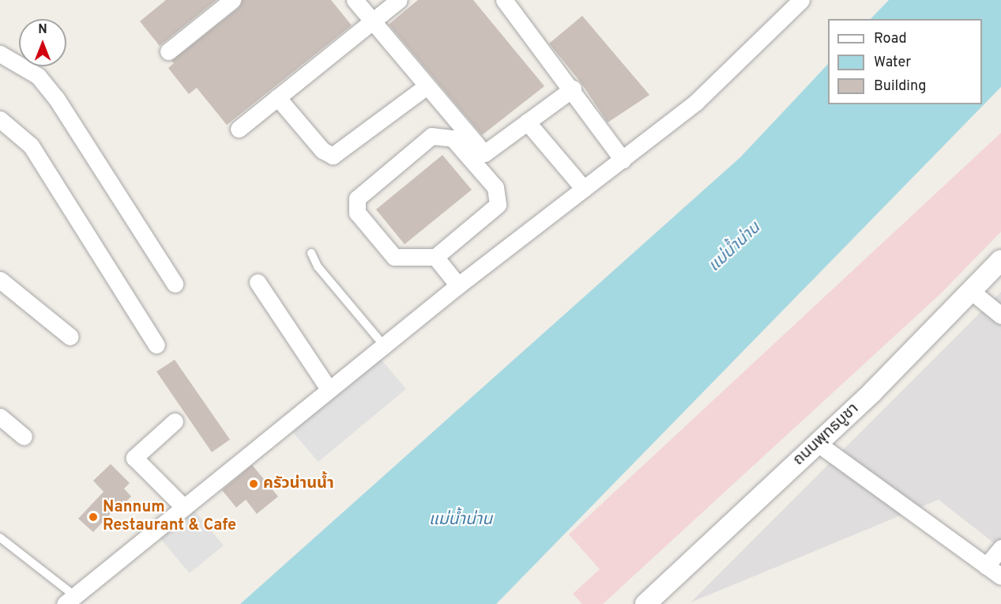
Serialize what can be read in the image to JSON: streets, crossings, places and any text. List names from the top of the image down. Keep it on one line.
{"streets":{"street":["ถนนพุทธบูชา"]},"water":["แม่น้ำน่าน"],"places":["ครัวน่านน้ำ","Nannum Restaurant & Cafe"],"legend":["Road","Water","Building"],"north":"top"}
